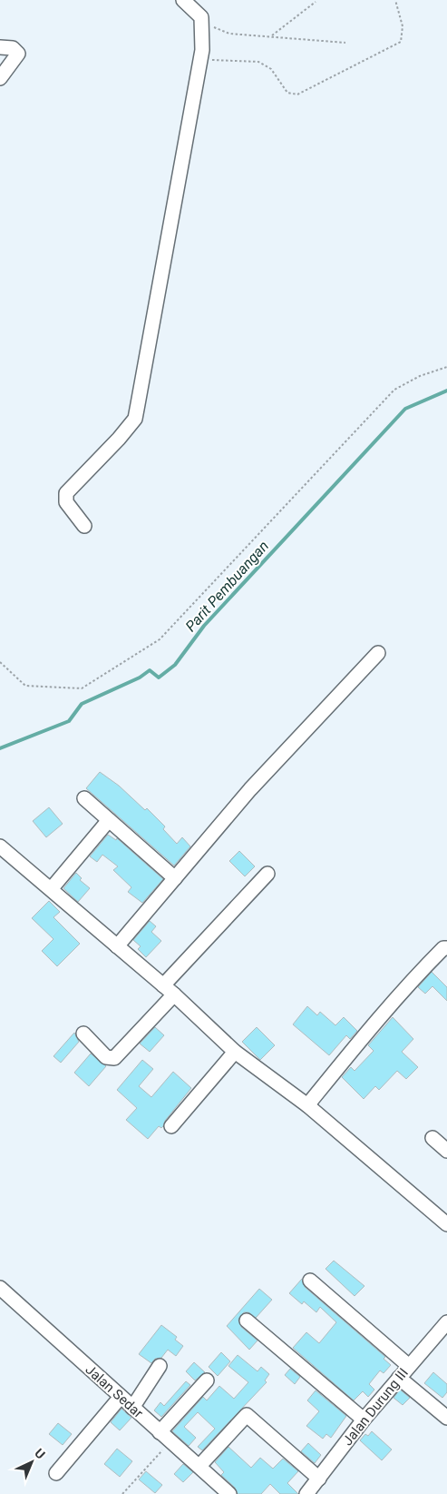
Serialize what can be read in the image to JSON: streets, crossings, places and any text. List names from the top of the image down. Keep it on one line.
{"streets":{"street":["Jalan Sedar","Jalan Durung III"]},"water":["Parit Pembuangan"],"north":"top right"}
